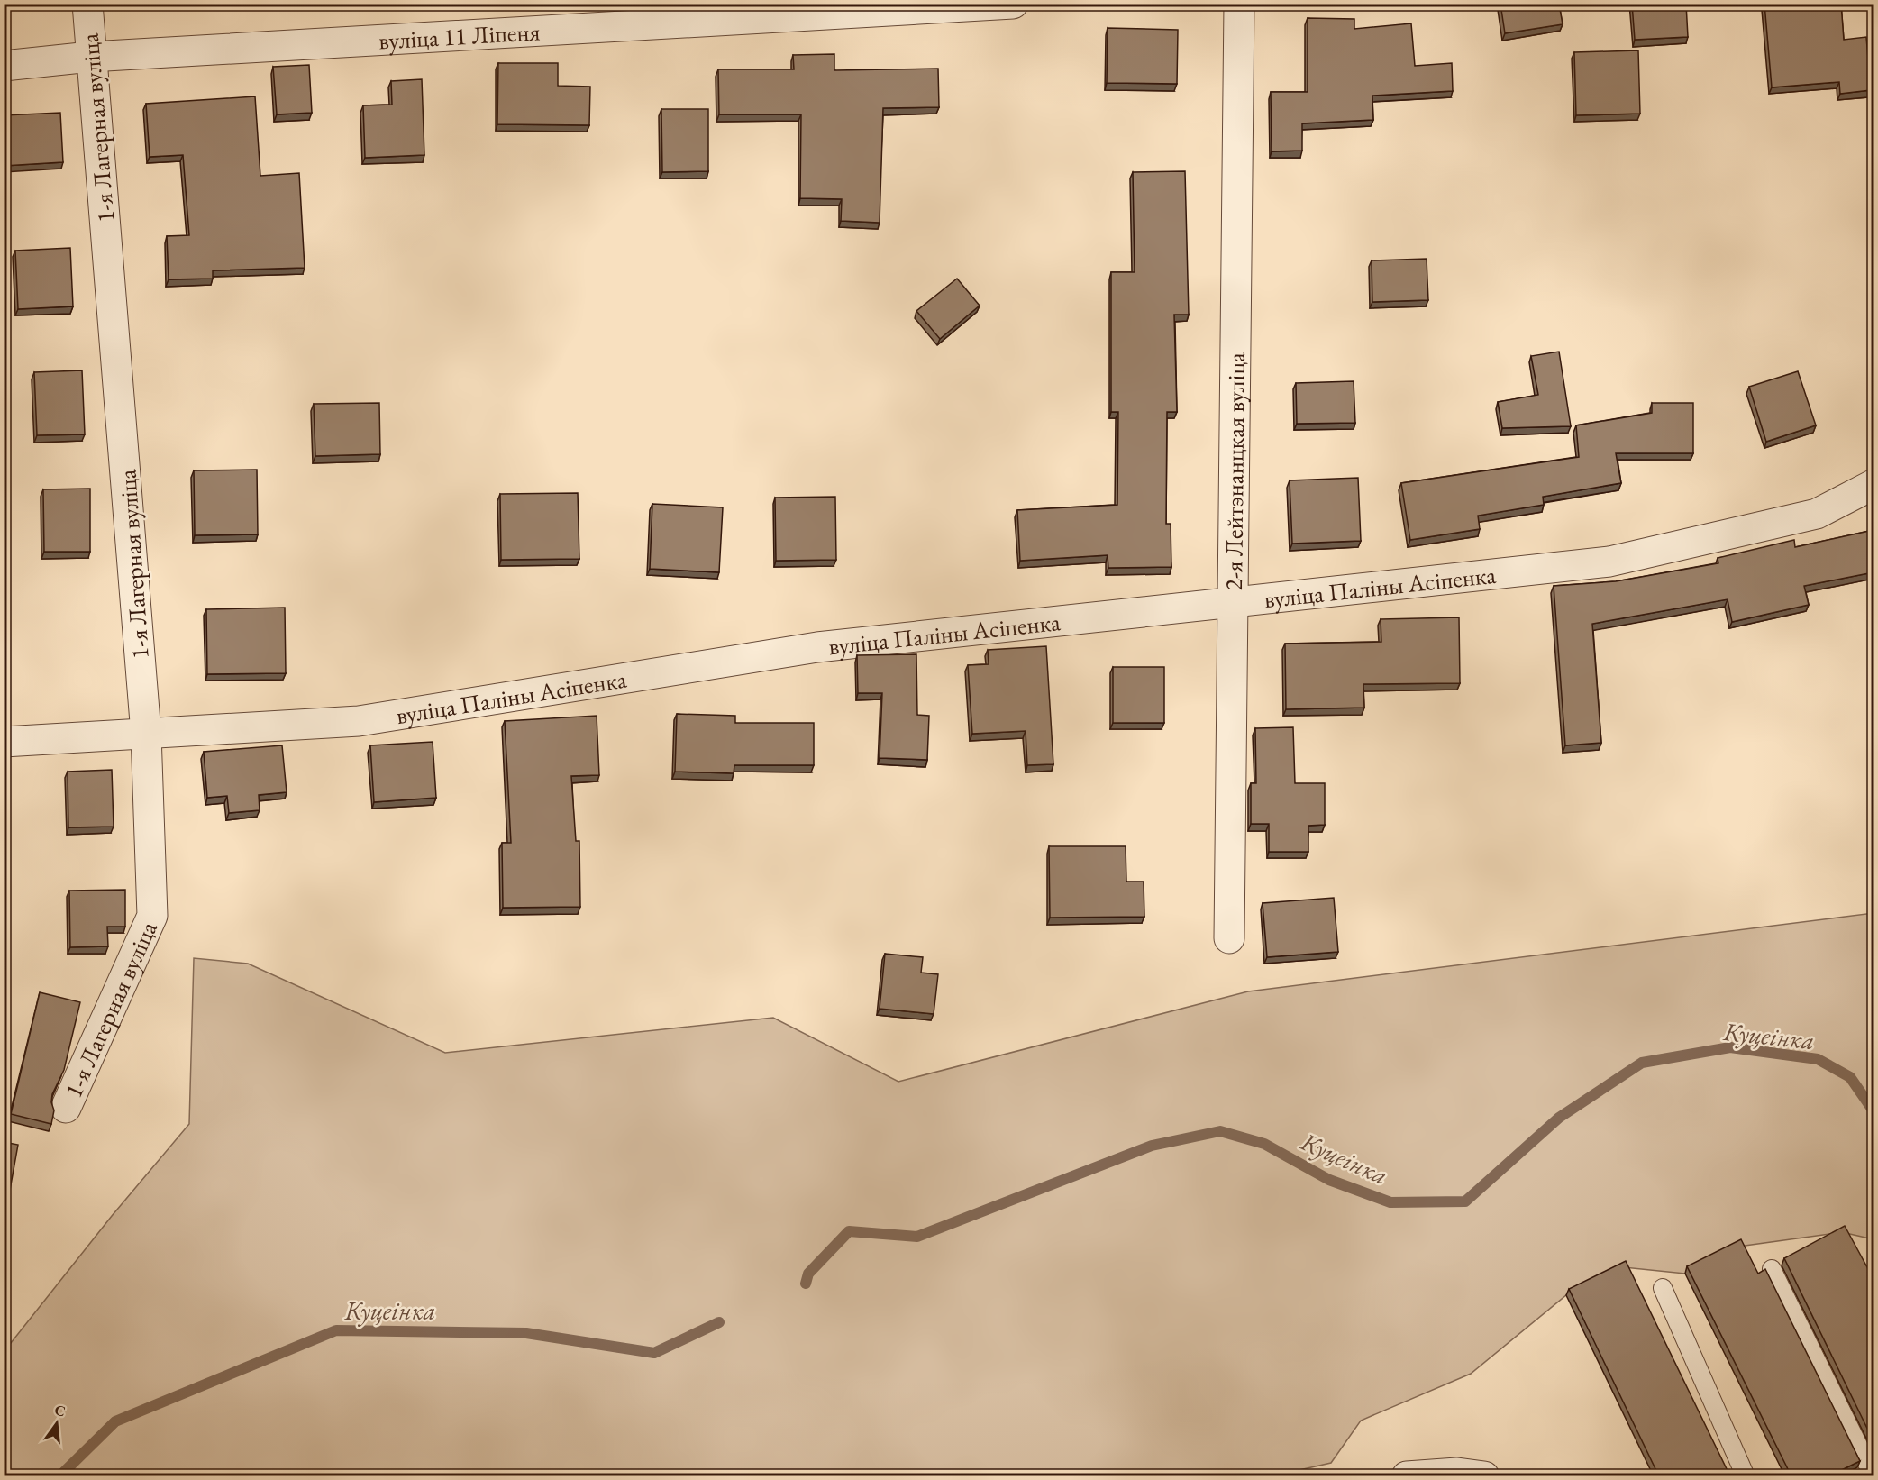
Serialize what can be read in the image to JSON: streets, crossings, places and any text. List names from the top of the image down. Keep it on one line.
{"streets":{"street":["вуліца 11 Ліпеня","1-я Лагерная вуліца","2-я Лейтэнанцкая вуліца","вуліца Паліны Асіпенка"]},"crossings":[["вуліца 11 Ліпеня","1-я Лагерная вуліца"],["1-я Лагерная вуліца","вуліца Паліны Асіпенка"],["2-я Лейтэнанцкая вуліца","вуліца Паліны Асіпенка"]],"water":["Куцеінка"],"north":"top"}
